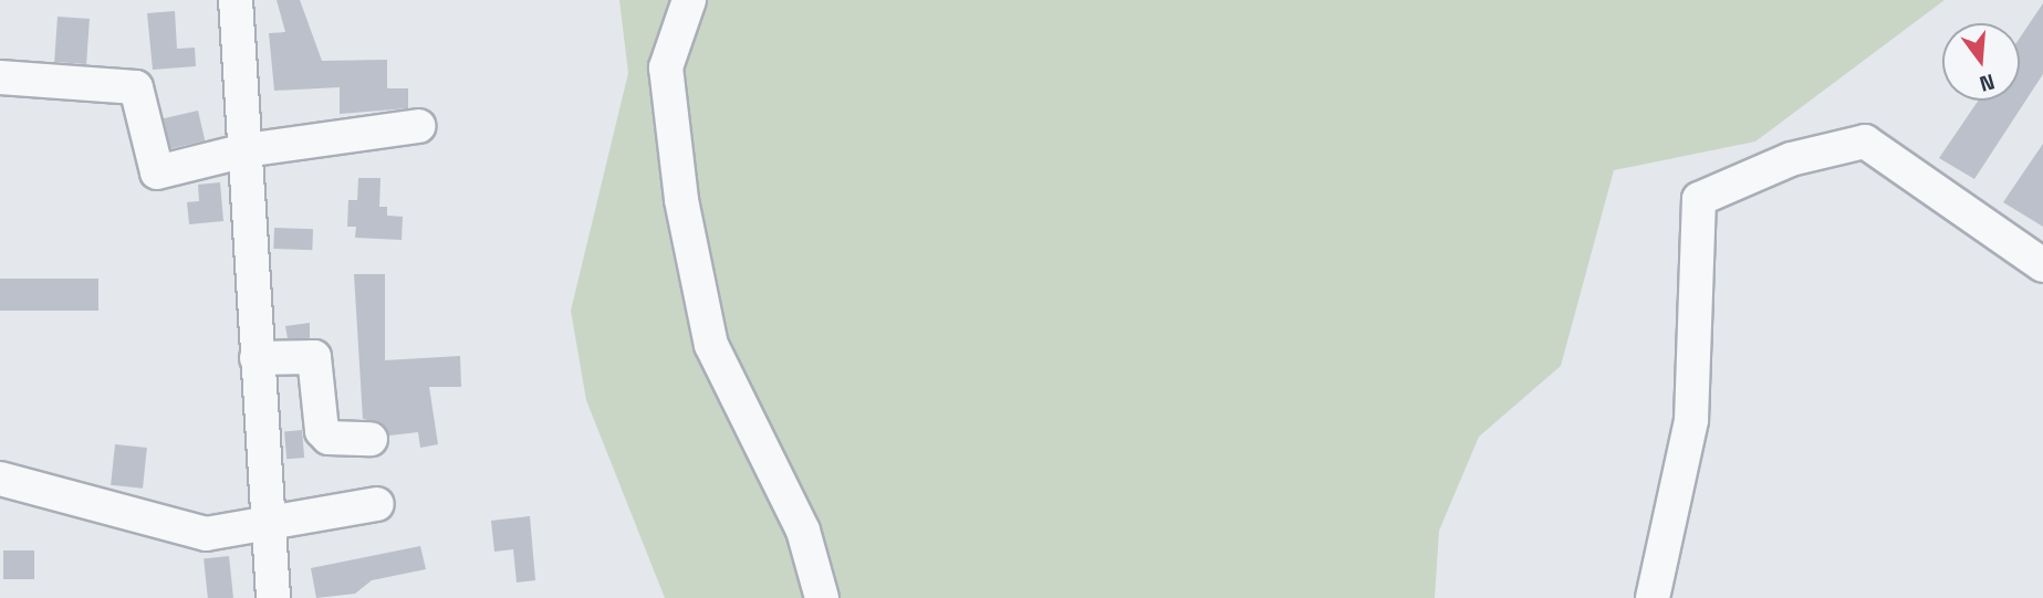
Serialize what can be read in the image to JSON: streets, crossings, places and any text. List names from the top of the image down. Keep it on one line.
{"north":"bottom"}
